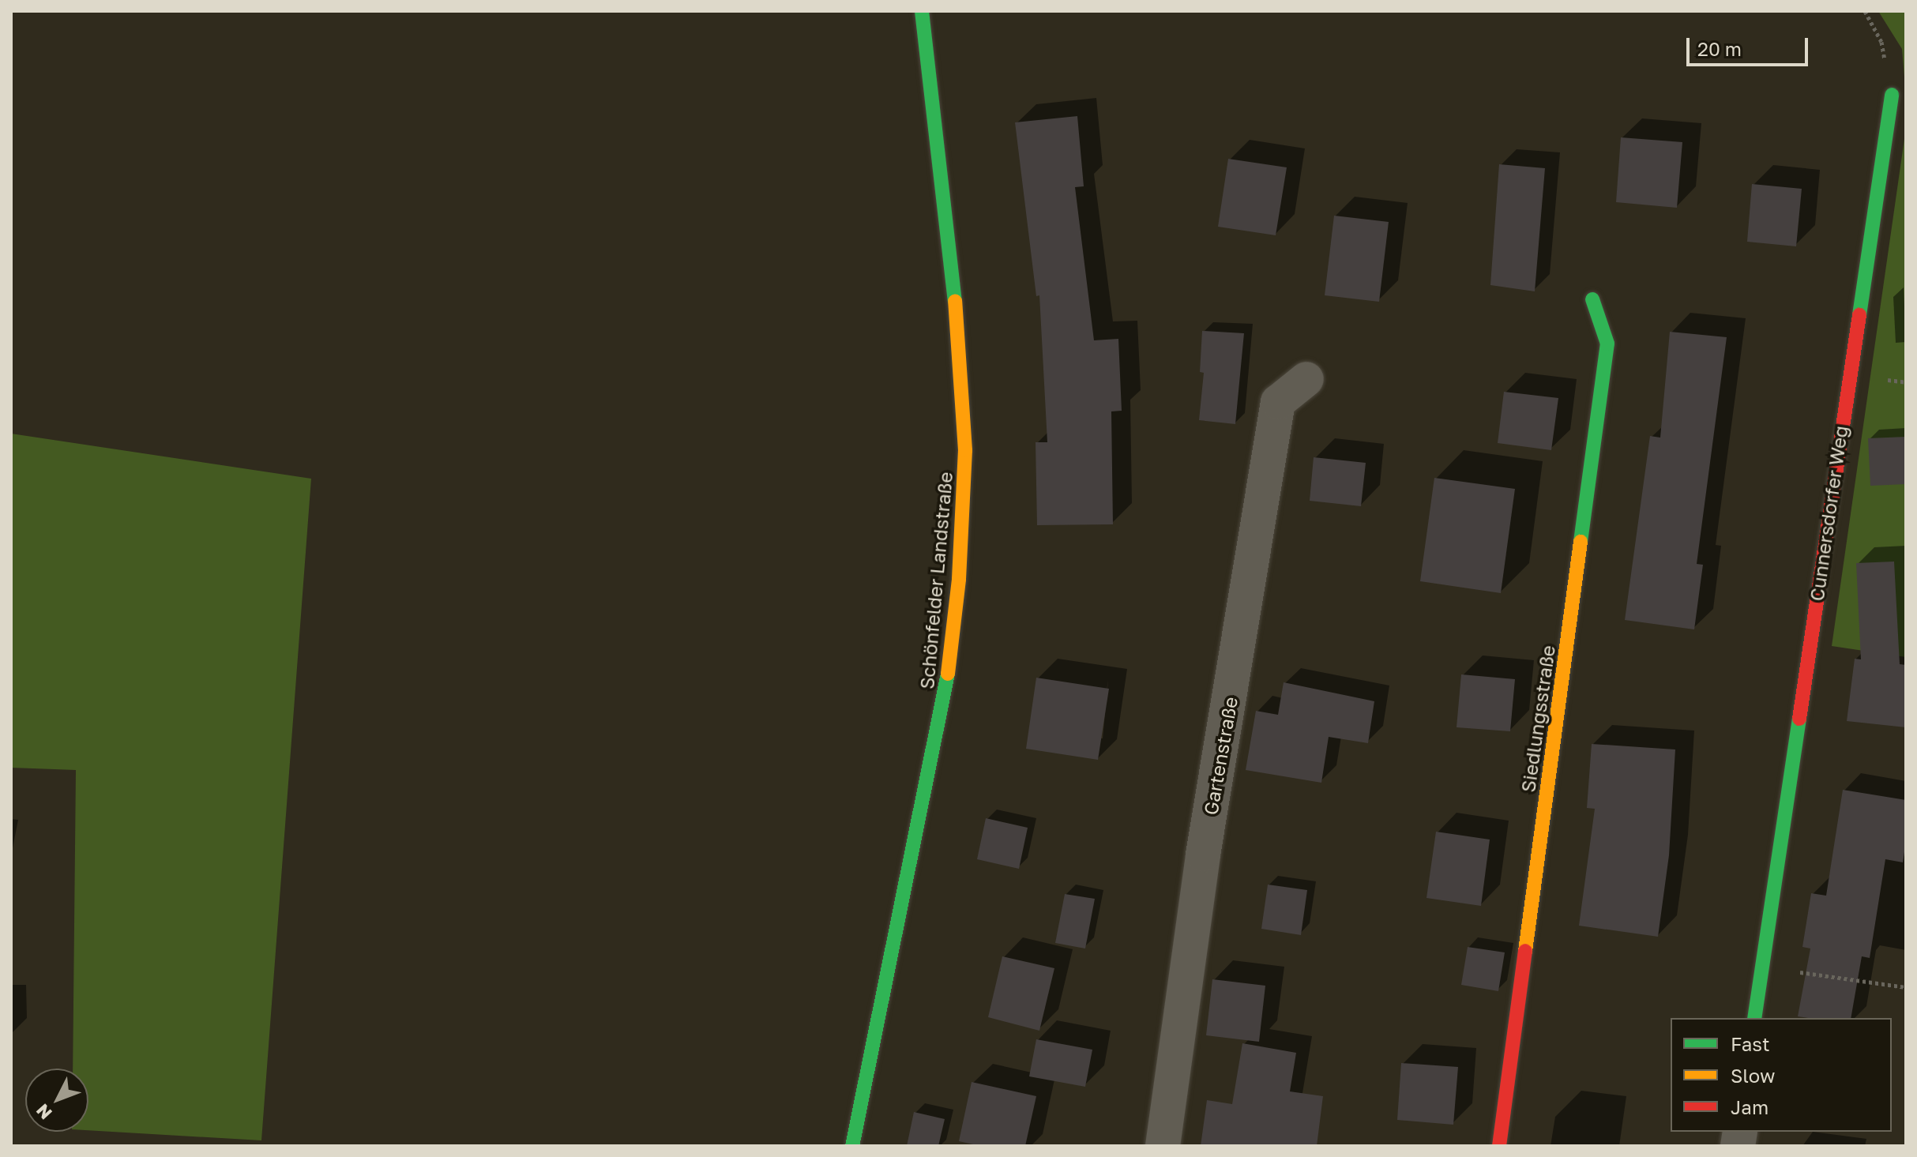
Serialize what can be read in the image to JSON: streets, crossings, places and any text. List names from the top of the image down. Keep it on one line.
{"streets":{"street":["Cunnersdorfer Weg","Schönfelder Landstraße","Siedlungsstraße","Gartenstraße"]},"legend":["Fast","Slow","Jam"],"scale_bar":"20 m","north":"bottom left"}
